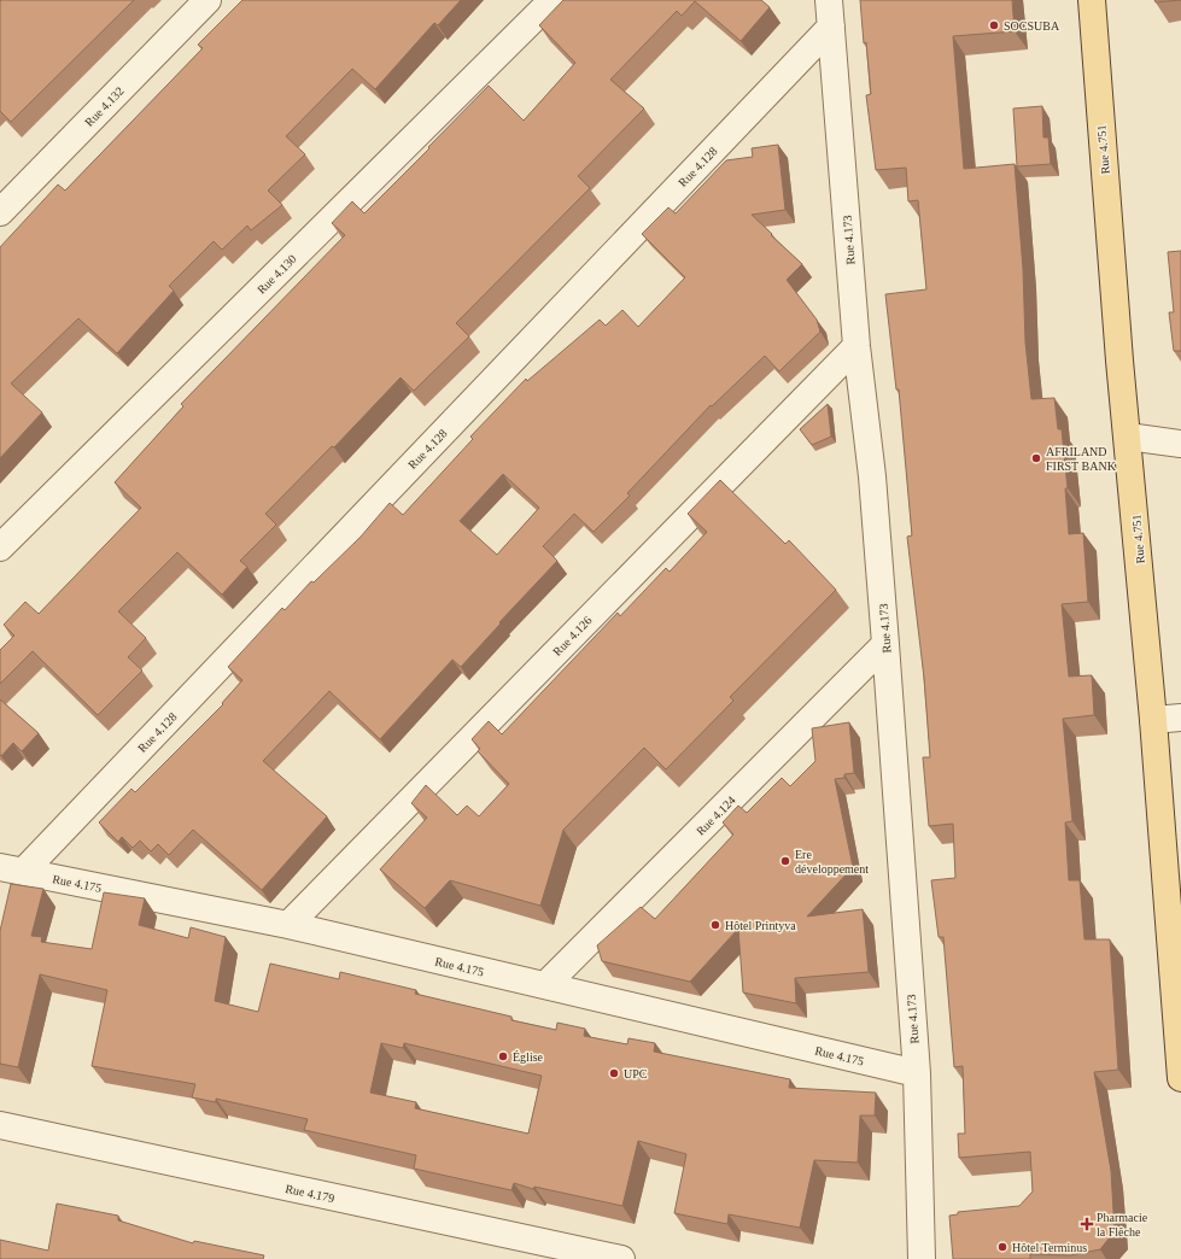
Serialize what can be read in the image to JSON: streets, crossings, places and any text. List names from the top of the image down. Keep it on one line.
{"streets":{"main road":["Rue 4.751"],"street":["Rue 4.132","Rue 4.128","Rue 4.173","Rue 4.130","Rue 4.126","Rue 4.124","Rue 4.175","Rue 4.179"]},"crossings":[["Rue 4.128","Rue 4.173"],["Rue 4.128","Rue 4.175"],["Rue 4.173","Rue 4.126"],["Rue 4.173","Rue 4.124"],["Rue 4.173","Rue 4.175"],["Rue 4.126","Rue 4.175"],["Rue 4.124","Rue 4.175"]],"places":{"other":["SOCSUBA","AFRILAND FIRST BANK","Ere développement","Hôtel Printyva","Église","UPC","Hôtel Terminus"],"health":["Pharmacie la Flêche"]}}
